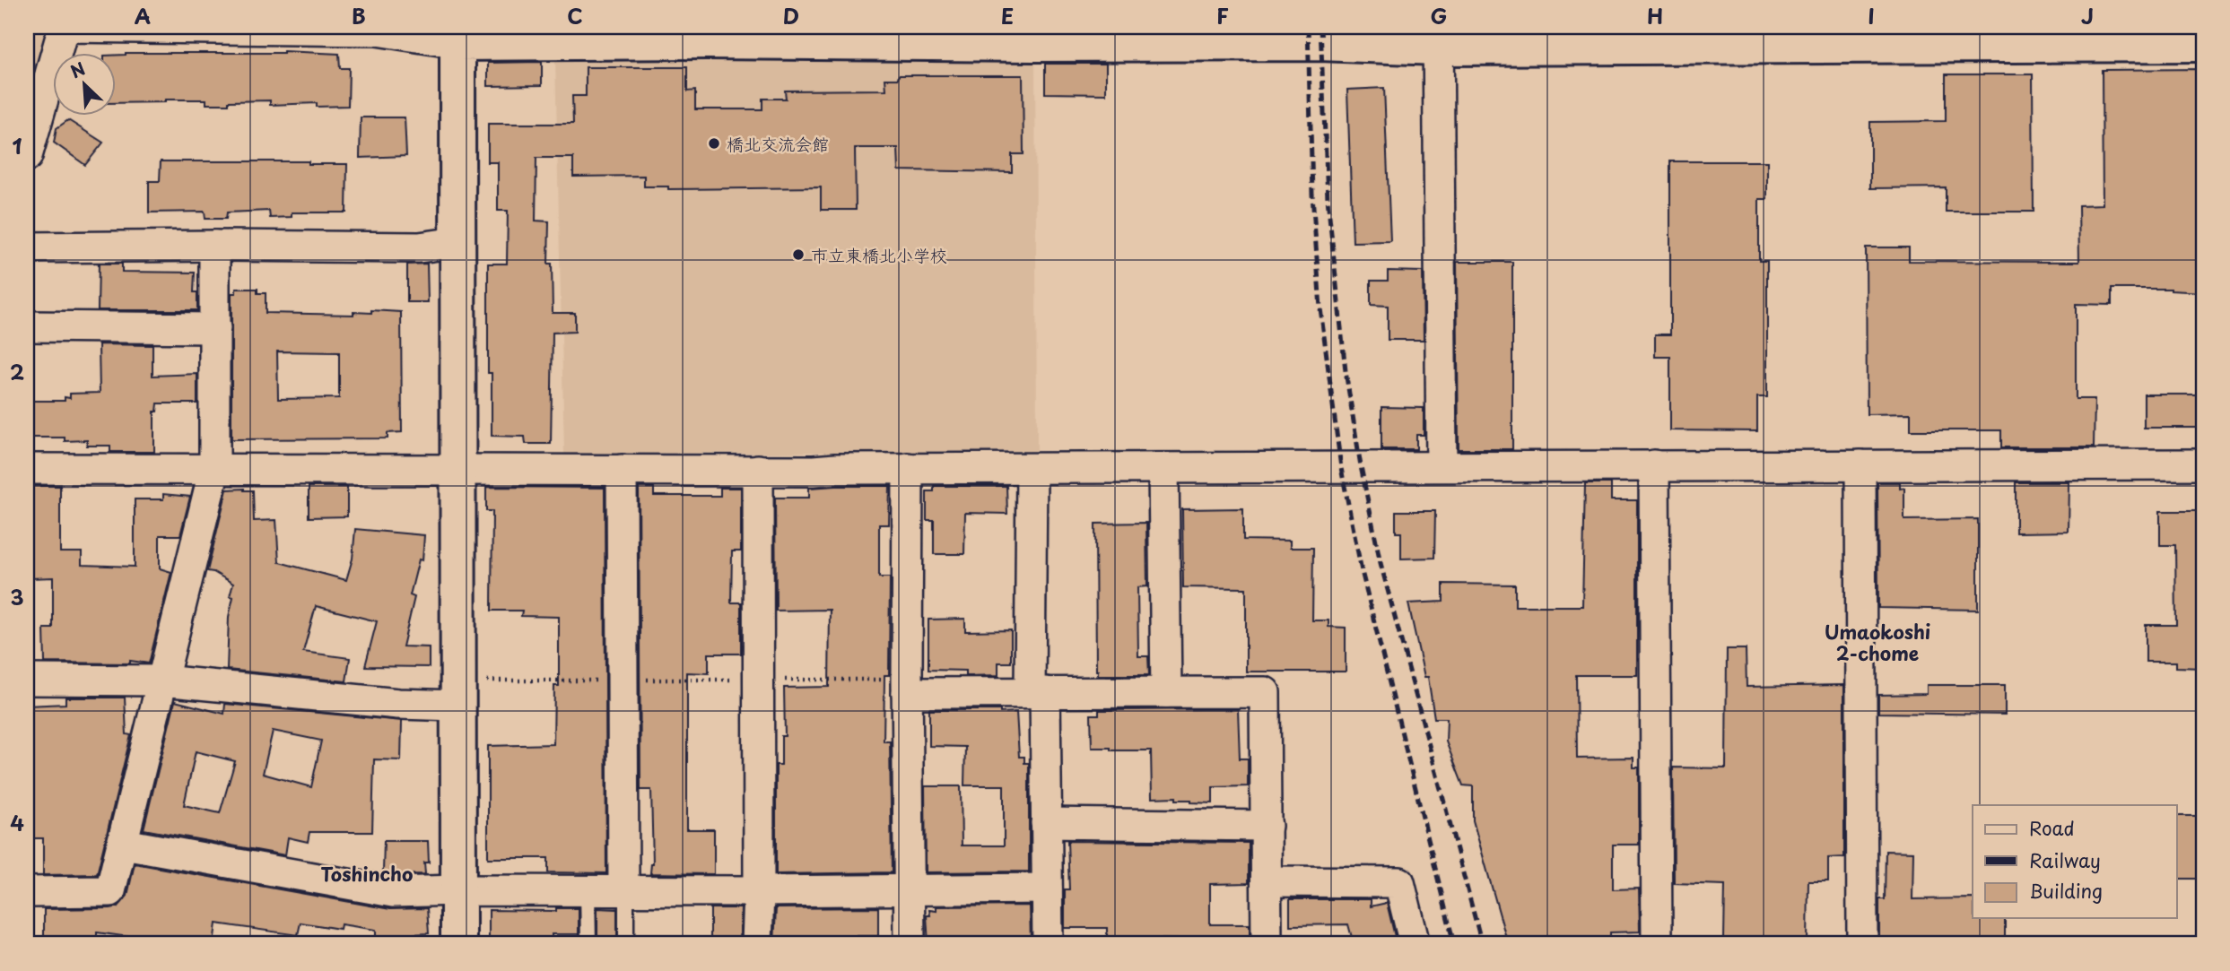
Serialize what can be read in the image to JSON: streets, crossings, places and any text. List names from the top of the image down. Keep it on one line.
{"districts":["Umaokoshi 2-chome","Toshincho"],"places":["橋北交流会館","市立東橋北小学校"],"legend":["Road","Railway","Building"],"north":"top left","grid":{"columns":["A","B","C","D","E","F","G","H","I","J"],"rows":["1","2","3","4"]}}
